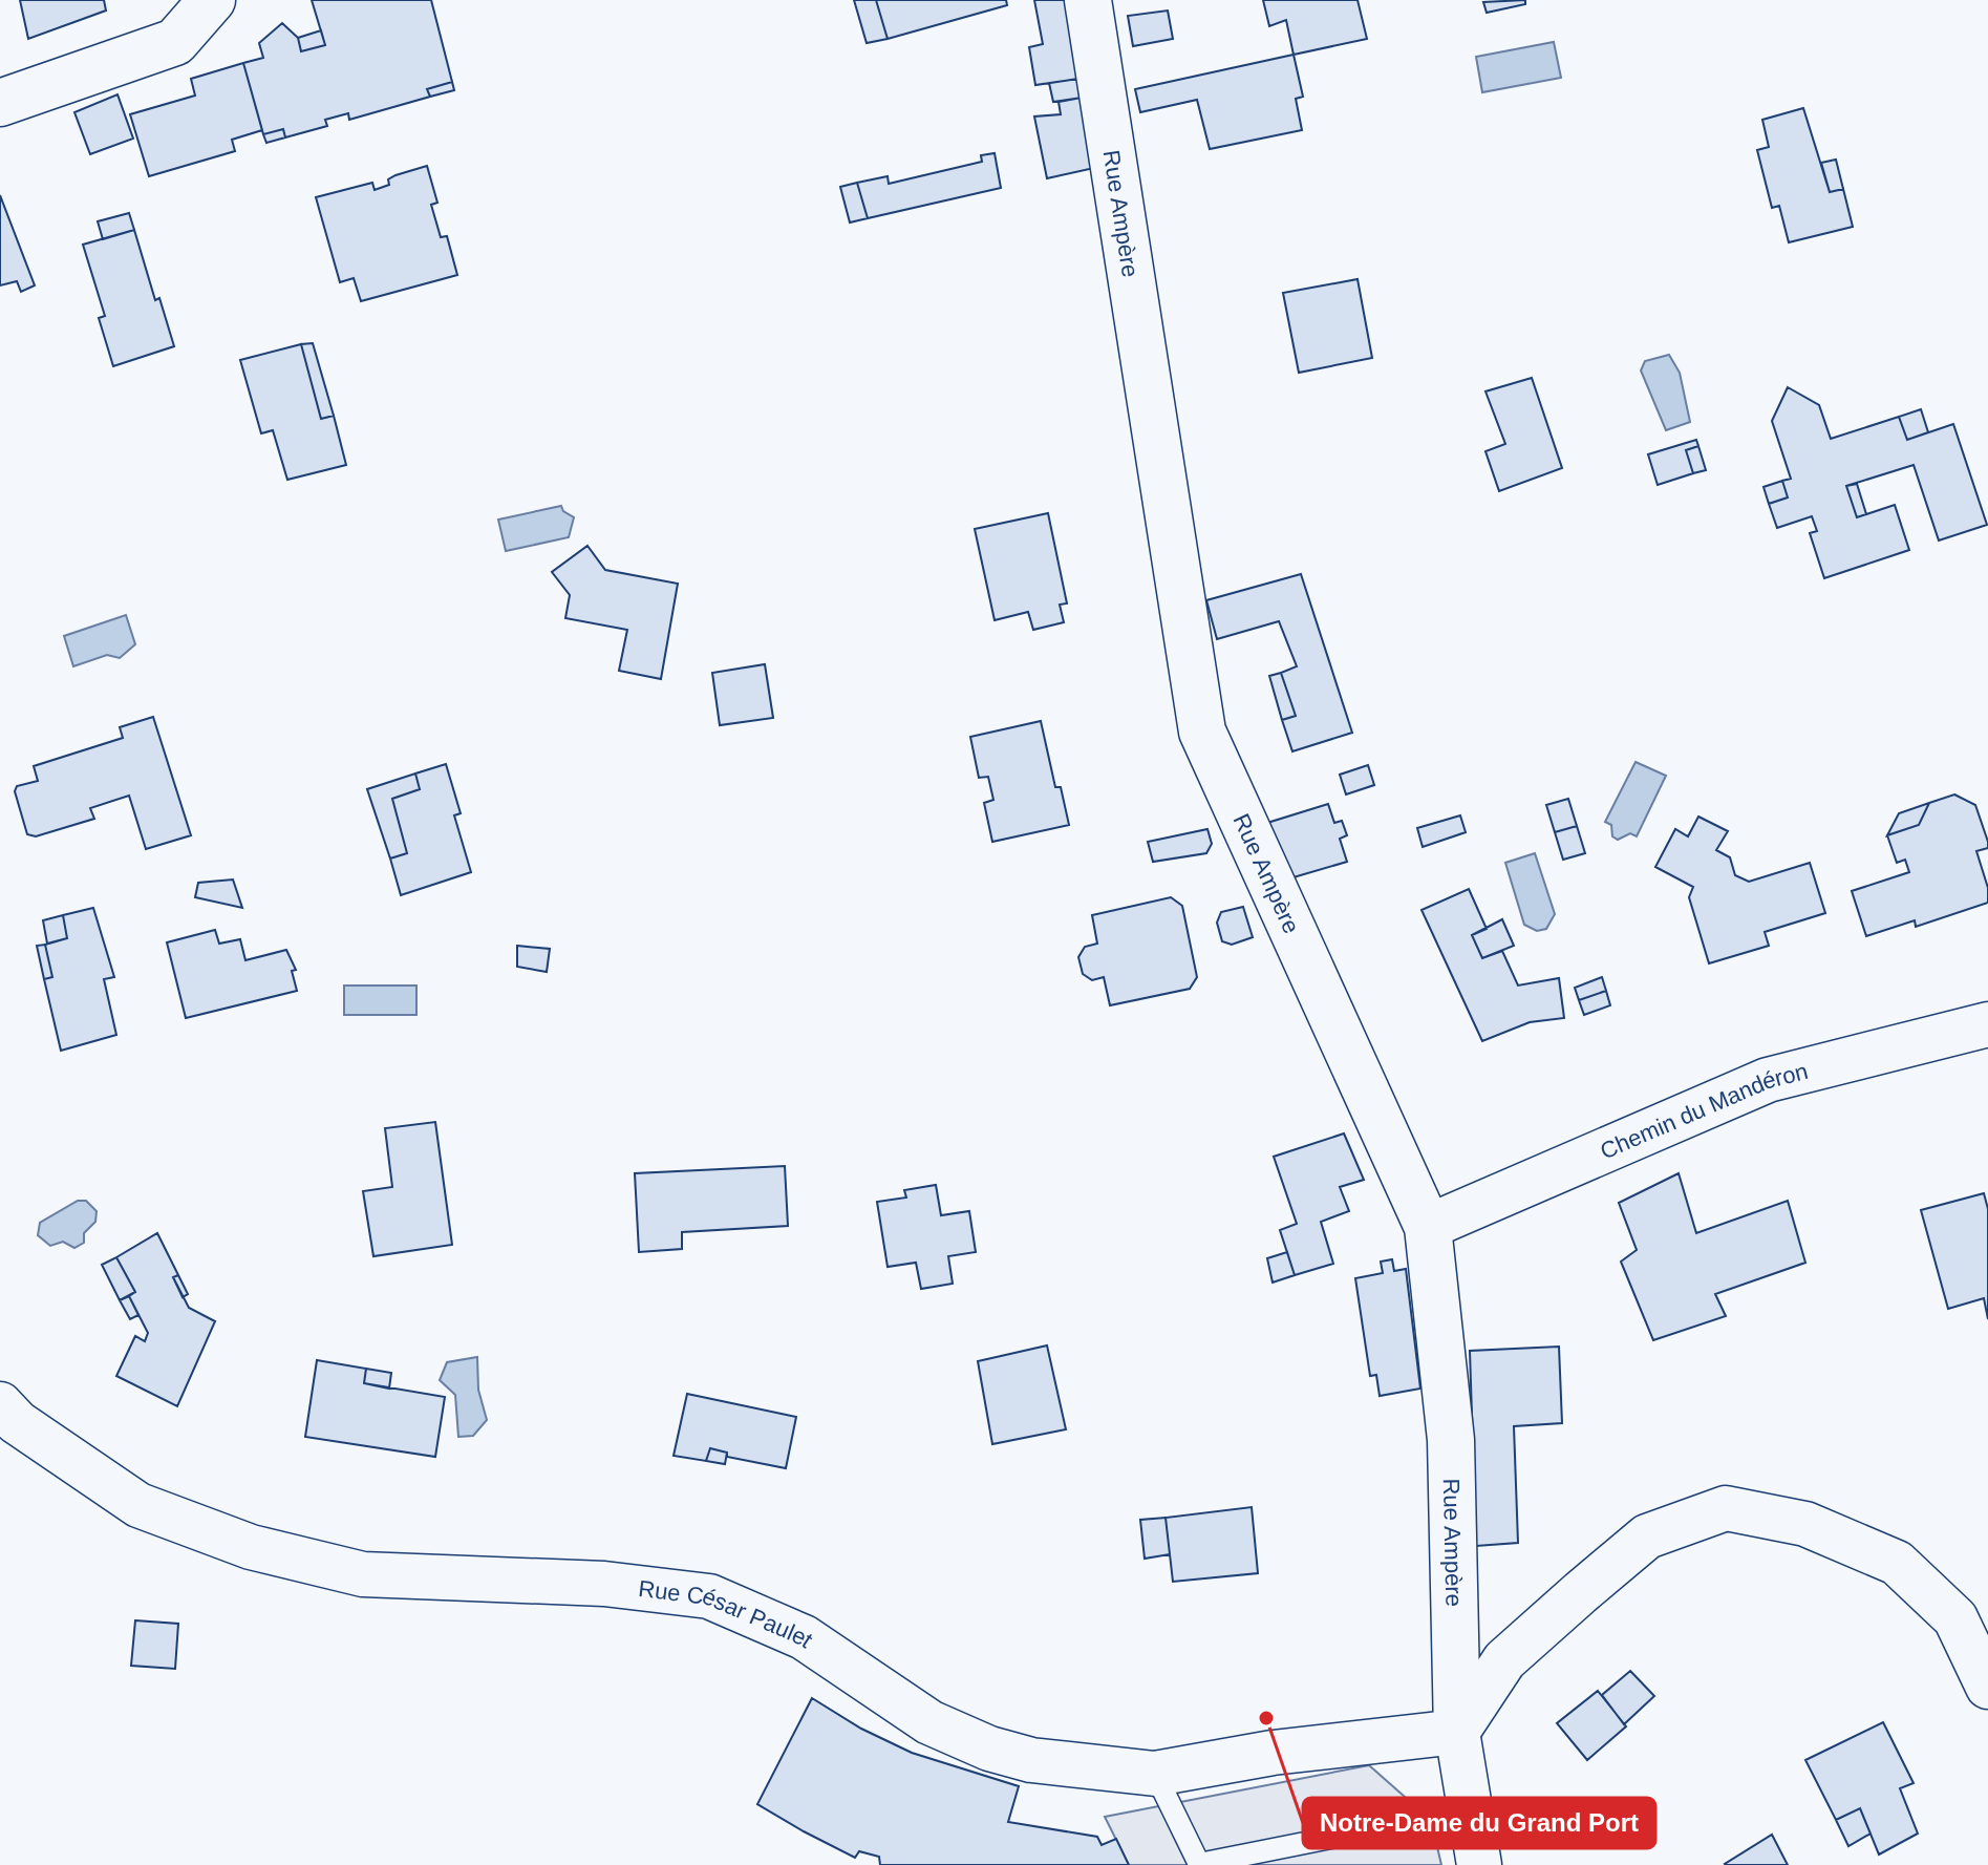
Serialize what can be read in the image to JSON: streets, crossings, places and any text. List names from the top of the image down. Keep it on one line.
{"streets":{"street":["Rue Ampère","Chemin du Mandéron","Rue César Paulet"]},"crossings":[["Rue Ampère","Chemin du Mandéron"],["Rue Ampère","Rue César Paulet"]],"places":["Notre-Dame du Grand Port"]}
